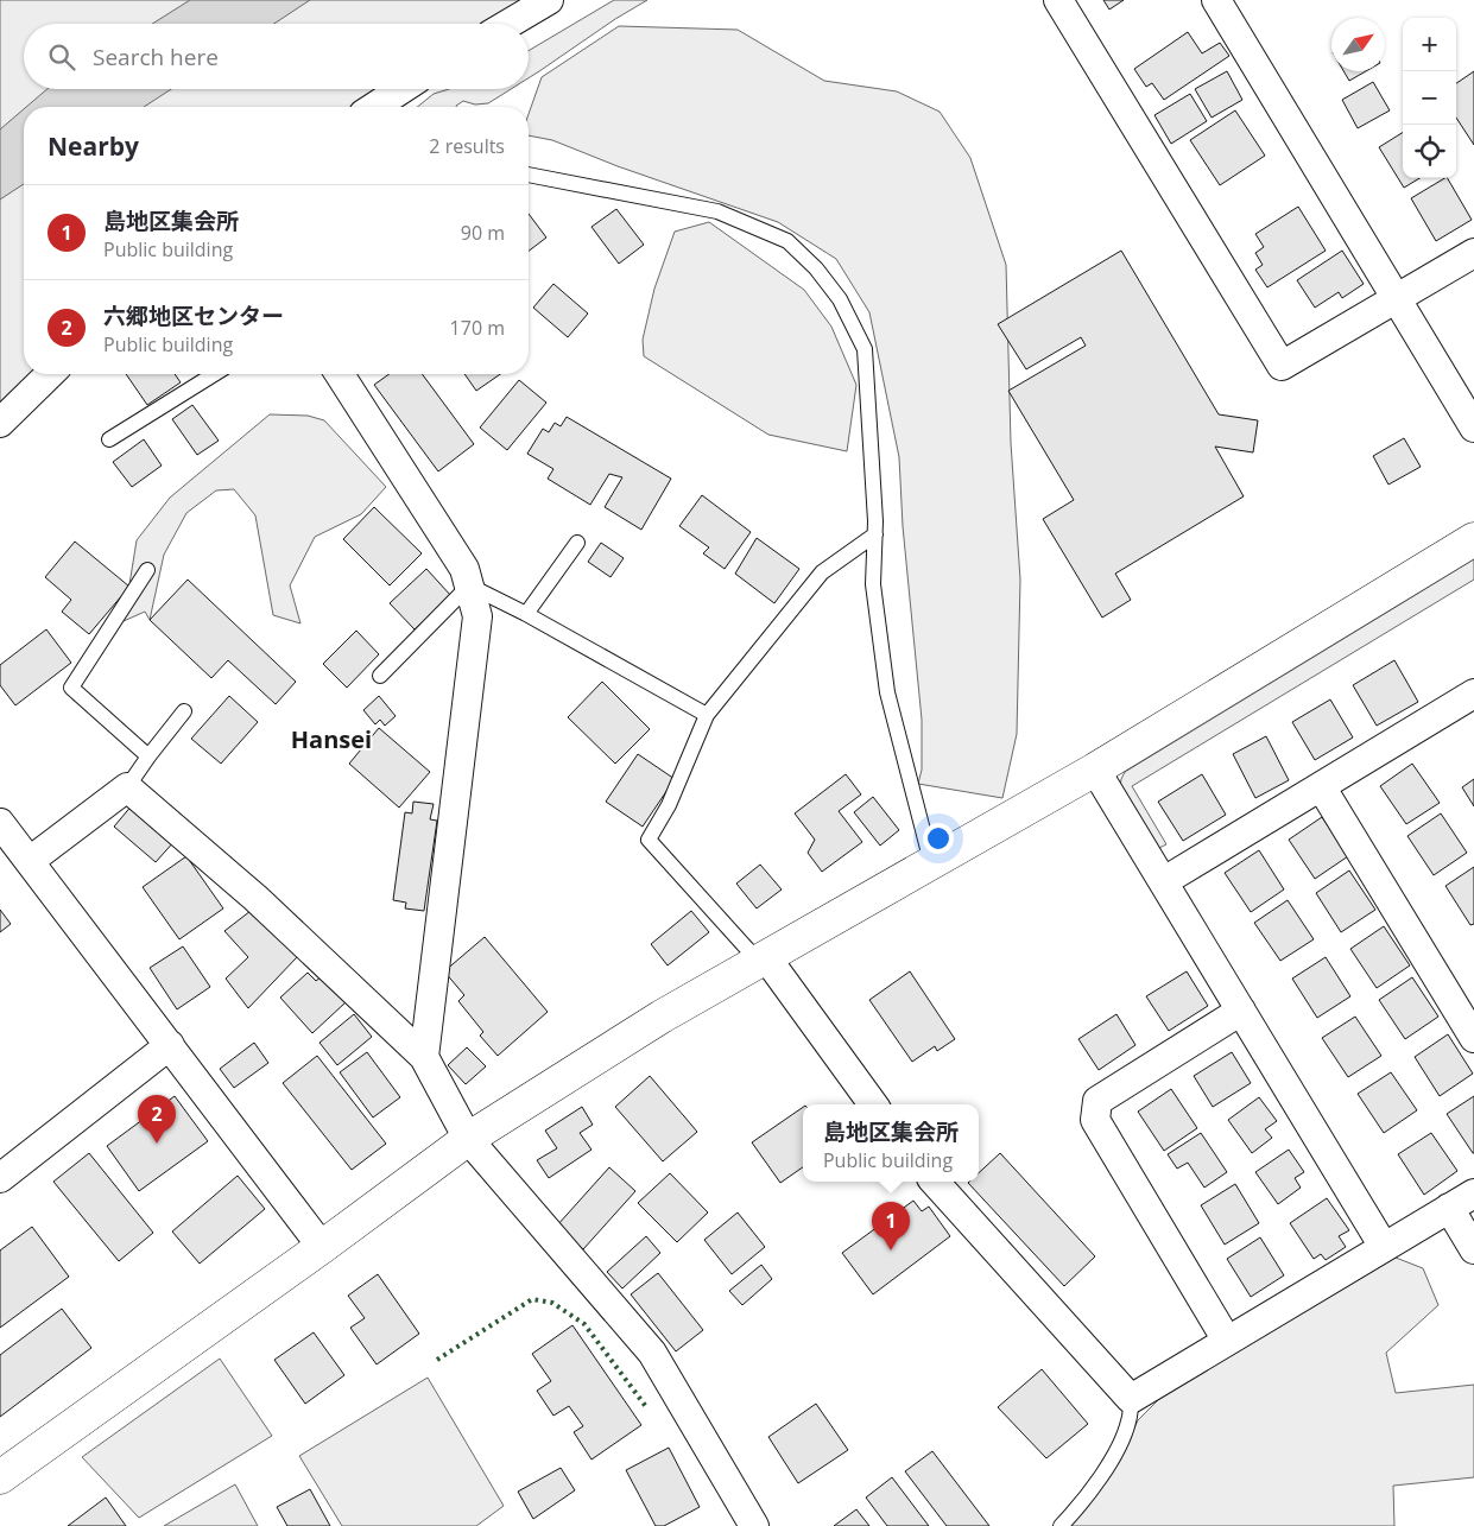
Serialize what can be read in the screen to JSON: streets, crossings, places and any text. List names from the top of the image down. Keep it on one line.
{"districts":["Hansei"],"north":"top right","page":{"map_buttons":["+","−"],"search":"Search here","heading":["Nearby","2 results"],"list":[{"mark":"1","name":"島地区集会所","note":"Public building","value":"90 m"},{"mark":"2","name":"六郷地区センター","note":"Public building","value":"170 m"}],"pins":["2","1"],"popup":["島地区集会所","Public building"]}}
